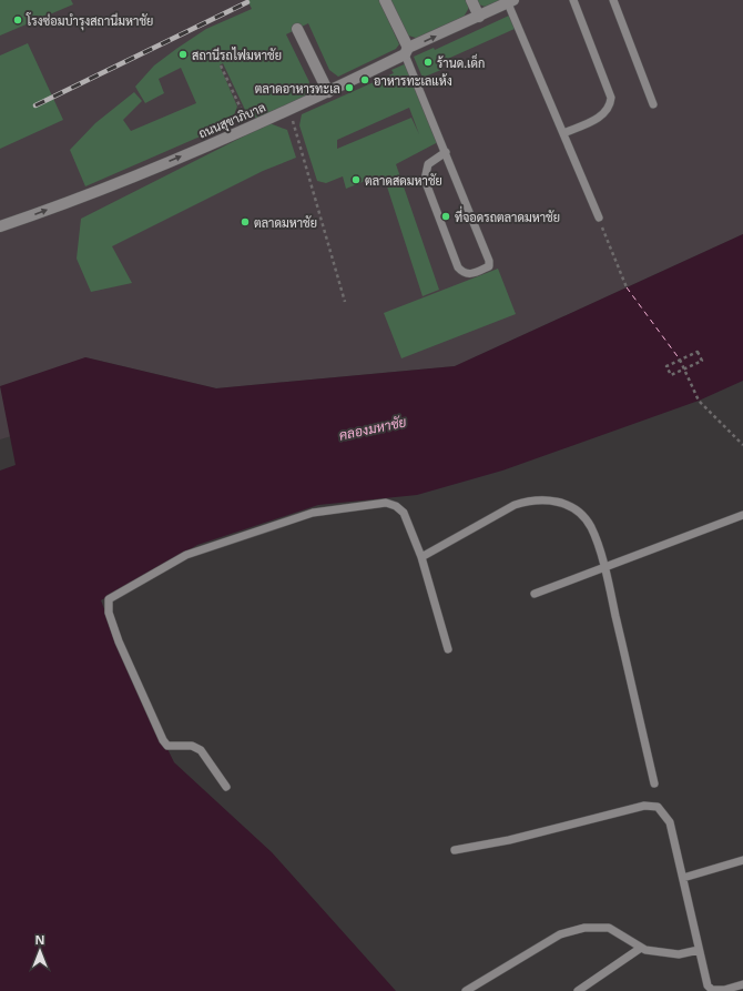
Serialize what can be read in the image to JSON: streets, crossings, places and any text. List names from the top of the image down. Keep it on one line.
{"streets":{"street":["ถนนสุขาภิบาล"]},"one_way":["ถนนสุขาภิบาล"],"water":["คลองมหาชัย"],"places":["โรงซ่อมบำรุงสถานีมหาชัย","สถานีรถไฟมหาชัย","ร้านด.เด็ก","อาหารทะเลแห้ง","ตลาดอาหารทะเล","ตลาดสดมหาชัย","ที่จอดรถตลาดมหาชัย","ตลาดมหาชัย"],"north":"top"}
